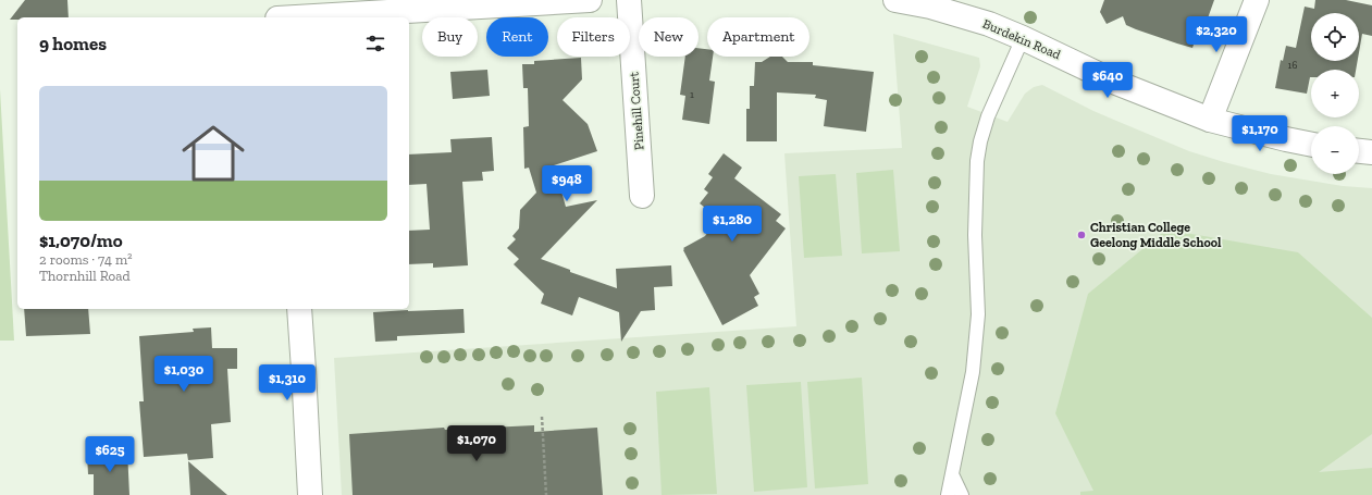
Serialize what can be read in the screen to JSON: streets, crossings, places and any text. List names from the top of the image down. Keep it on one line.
{"streets":{"street":["Burdekin Road","Pinehill Court"]},"places":["Christian College Geelong Middle School"],"house_numbers":["16","1"],"page":{"map_buttons":["+","−"],"price":["$2,320","$640","$1,170","$948","$1,280","$1,030","$1,310","$1,070","$625"],"chip":["Buy","Rent","Filters","New","Apartment"],"heading":"9 homes","list":[{"name":"$1,070/mo","note":"2 rooms · 74 m² · Thornhill Road"}]}}
